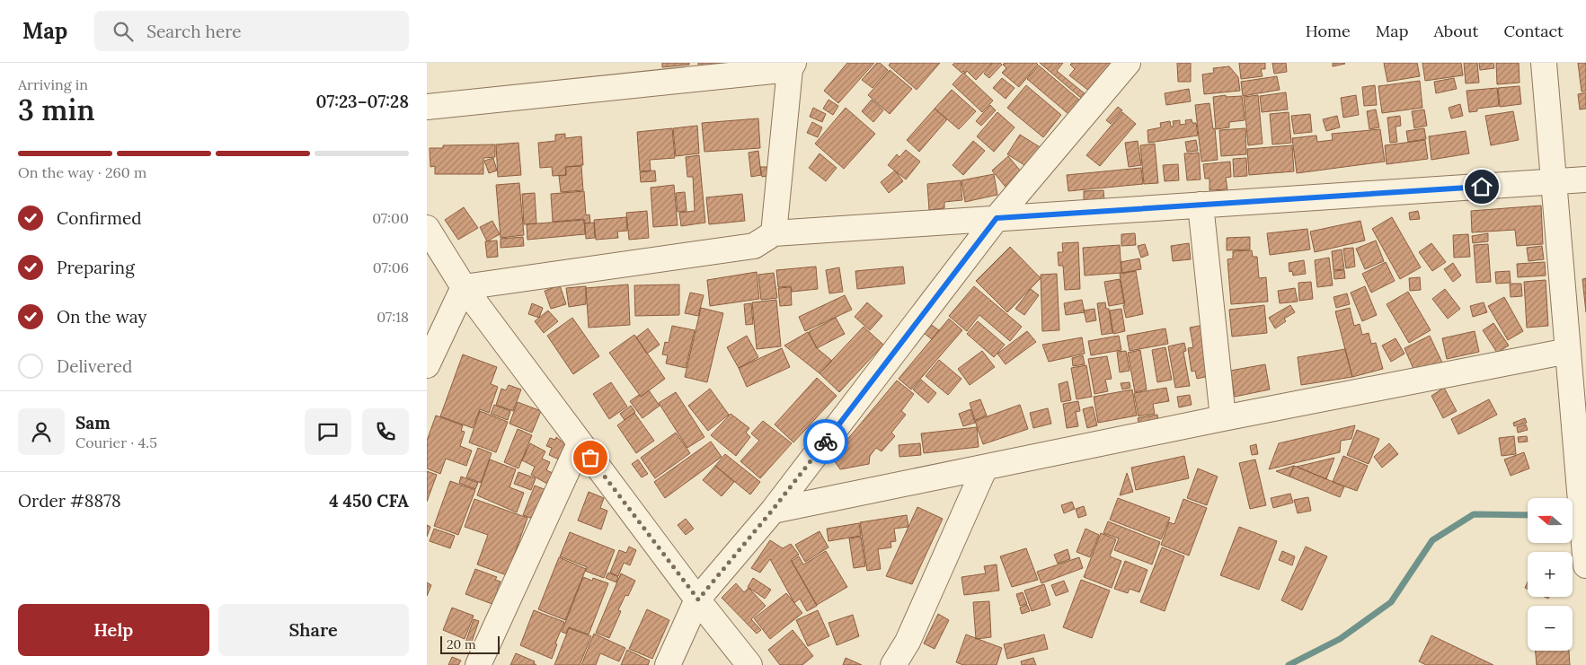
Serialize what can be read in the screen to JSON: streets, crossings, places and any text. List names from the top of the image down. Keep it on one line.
{"scale_bar":"20 m","north":"left","page":{"header":"Map","search":"Search here","nav":["Home","Map","About","Contact"],"heading":["3 min","Arriving in","07:23–07:28"],"panel":["Sam","Courier · 4.5","Order #8878","4 450 CFA"],"bar":"On the way · 260 m","list":[["Confirmed","07:00"],["Preparing","07:06"],["On the way","07:18"],"Delivered"],"map_buttons":["+","−"],"buttons":["Help","Share"],"scale":"20 m"}}
